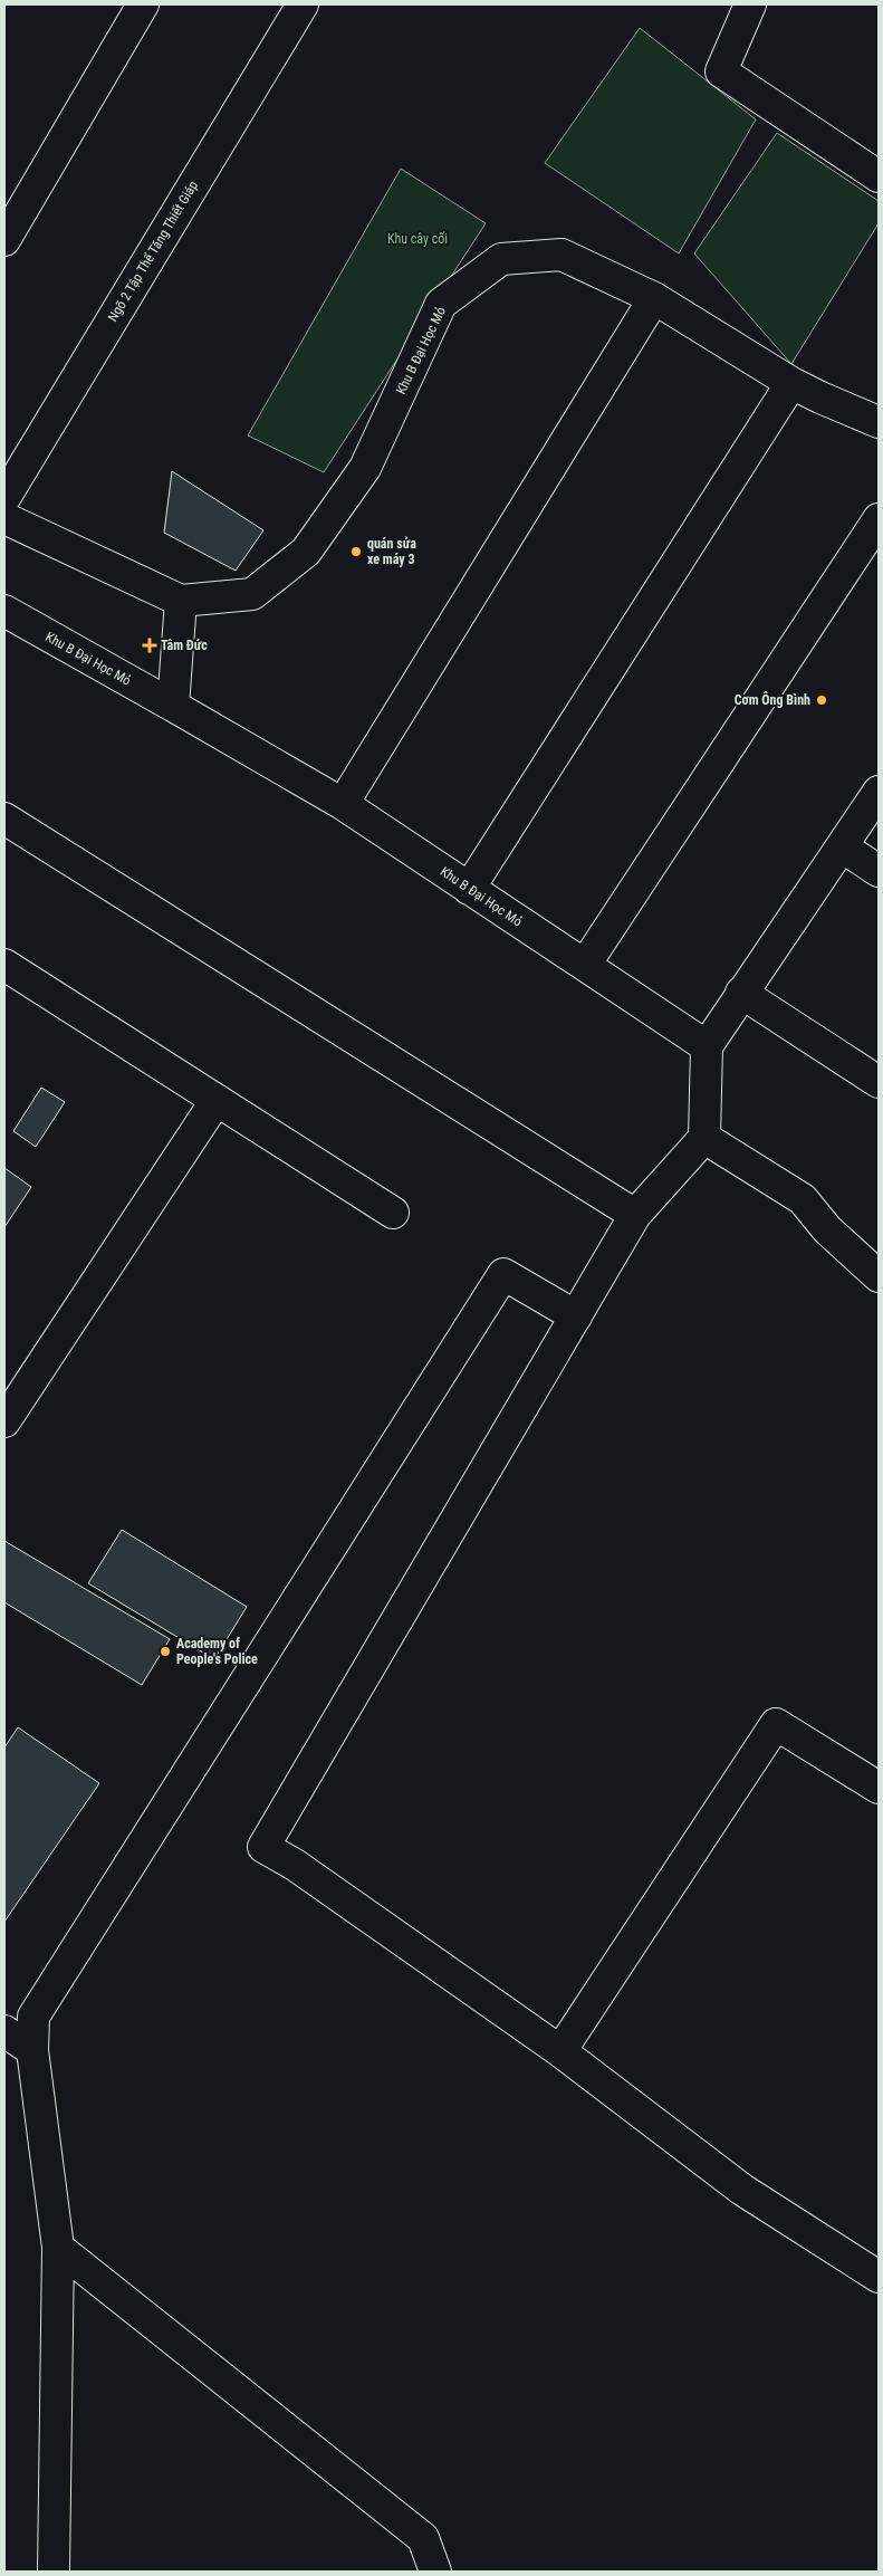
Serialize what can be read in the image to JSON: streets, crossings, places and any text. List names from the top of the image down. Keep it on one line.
{"streets":{"street":["Ngõ 2 Tập Thể Tăng Thiết Giáp","Khu B Đại Học Mỏ"]},"parks":["Khu cây cối"],"places":{"other":["quán sửa xe máy 3","Cơm Ông Bình","Academy of People's Police"],"health":["Tâm Đức"]}}
